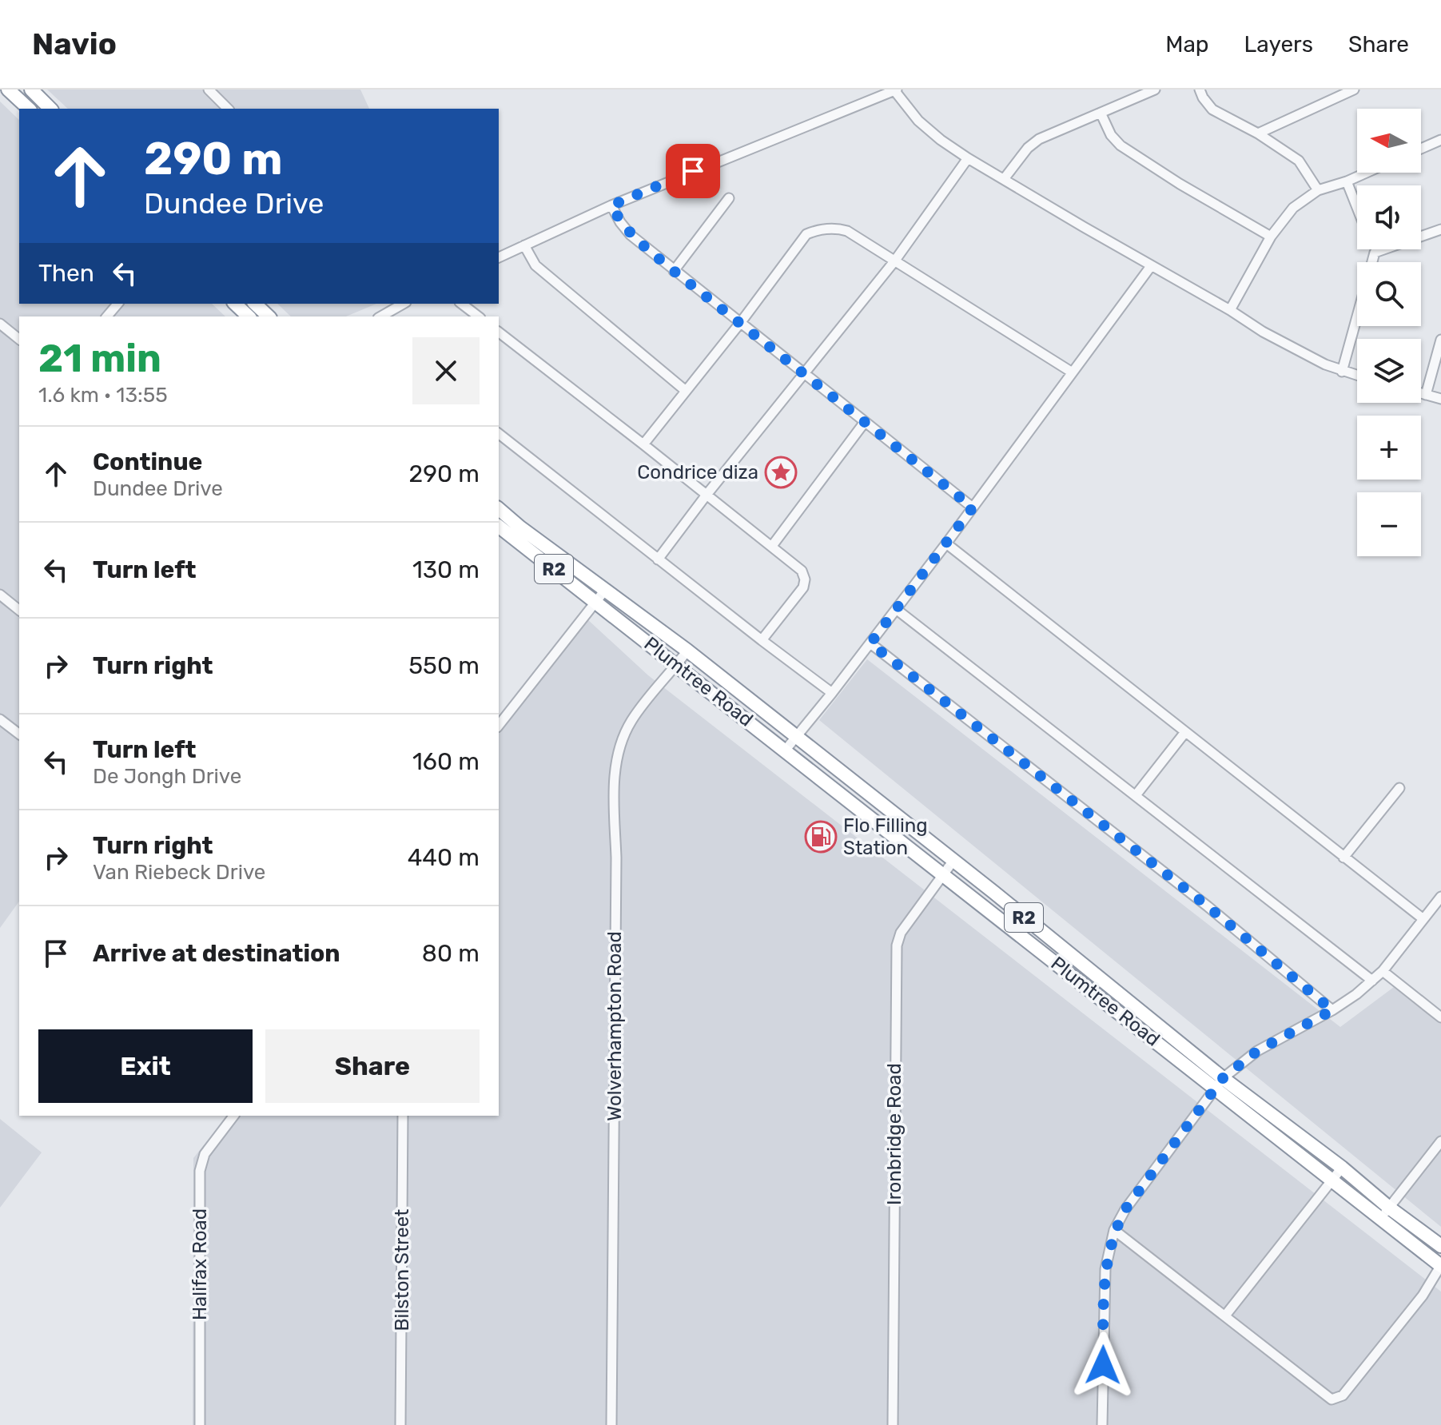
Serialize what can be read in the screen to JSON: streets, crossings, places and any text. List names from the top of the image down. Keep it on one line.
{"streets":{"highway":["R2","Plumtree Road"],"street":["Wolverhampton Road","Ironbridge Road","Halifax Road","Bilston Street"]},"crossings":[["Plumtree Road","Wolverhampton Road"],["Plumtree Road","Ironbridge Road"]],"places":{"place":["Condrice diza"],"fuel station":["Flo Filling Station"]},"north":"left","page":{"header":"Navio","nav":["Map","Layers","Share"],"map_buttons":["+","−"],"turn":["290 m","Dundee Drive"],"then":"Then","heading":["21 min","1.6 km · 13:55"],"list":[{"name":"Continue","note":"Dundee Drive","value":"290 m"},{"name":"Turn left","value":"130 m"},{"name":"Turn right","value":"550 m"},{"name":"Turn left","note":"De Jongh Drive","value":"160 m"},{"name":"Turn right","note":"Van Riebeck Drive","value":"440 m"},{"name":"Arrive at destination","value":"80 m"}],"buttons":["Exit","Share"]}}
